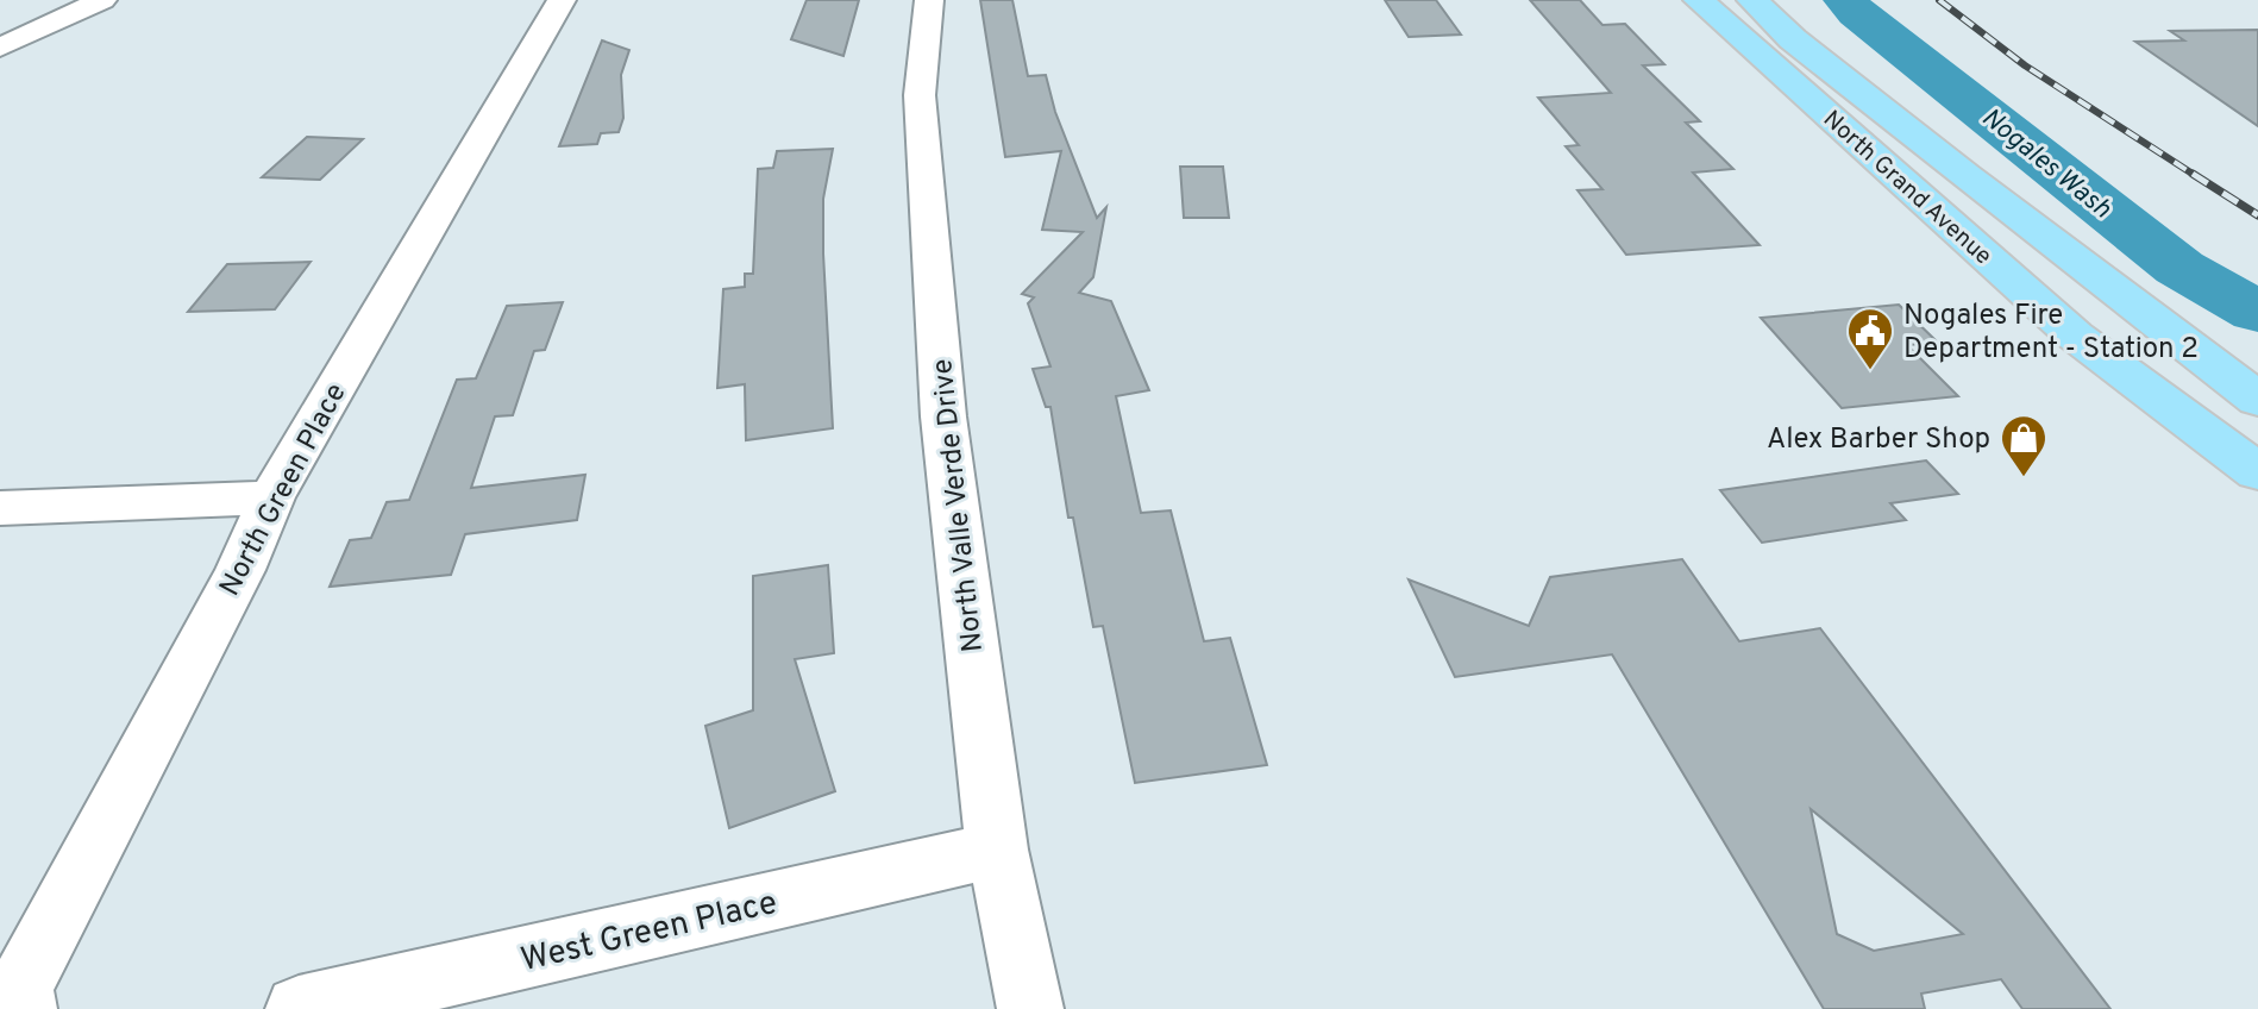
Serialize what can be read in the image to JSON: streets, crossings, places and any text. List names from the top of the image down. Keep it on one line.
{"streets":{"main road":["North Grand Avenue"],"street":["North Green Place","North Valle Verde Drive","West Green Place"]},"crossings":[["North Valle Verde Drive","West Green Place"]],"water":["Nogales Wash"],"places":{"public building":["Nogales Fire Department - Station 2"],"shop":["Alex Barber Shop"]}}
